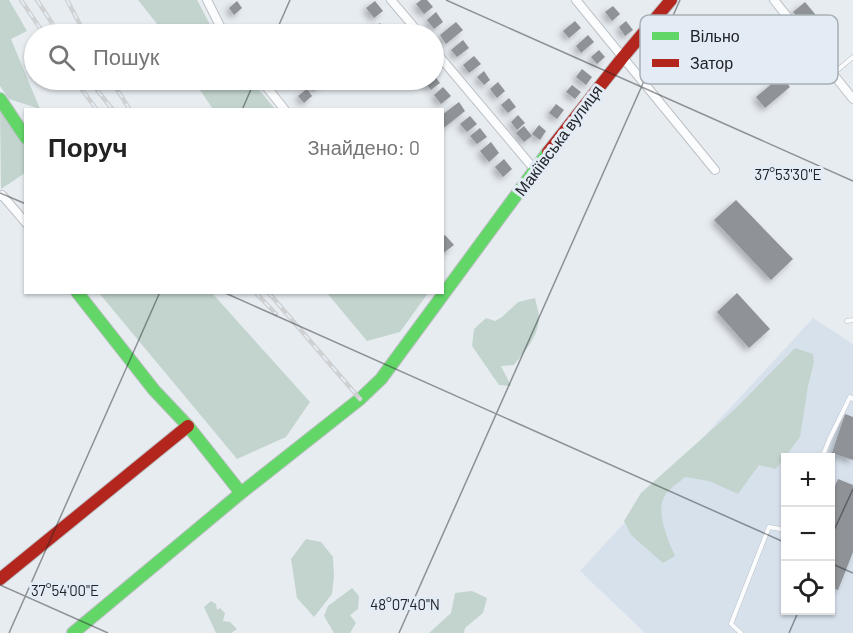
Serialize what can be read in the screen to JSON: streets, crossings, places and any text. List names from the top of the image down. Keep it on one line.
{"streets":{"main road":["Макіївська вулиця"]},"legend":["Вільно","Затор"],"page":{"search":"Пошук","heading":["Поруч","Знайдено: 0"],"map_buttons":["+","−"]},"coordinates":["37°53'30\"E","37°54'00\"E","48°07'40\"N"]}
